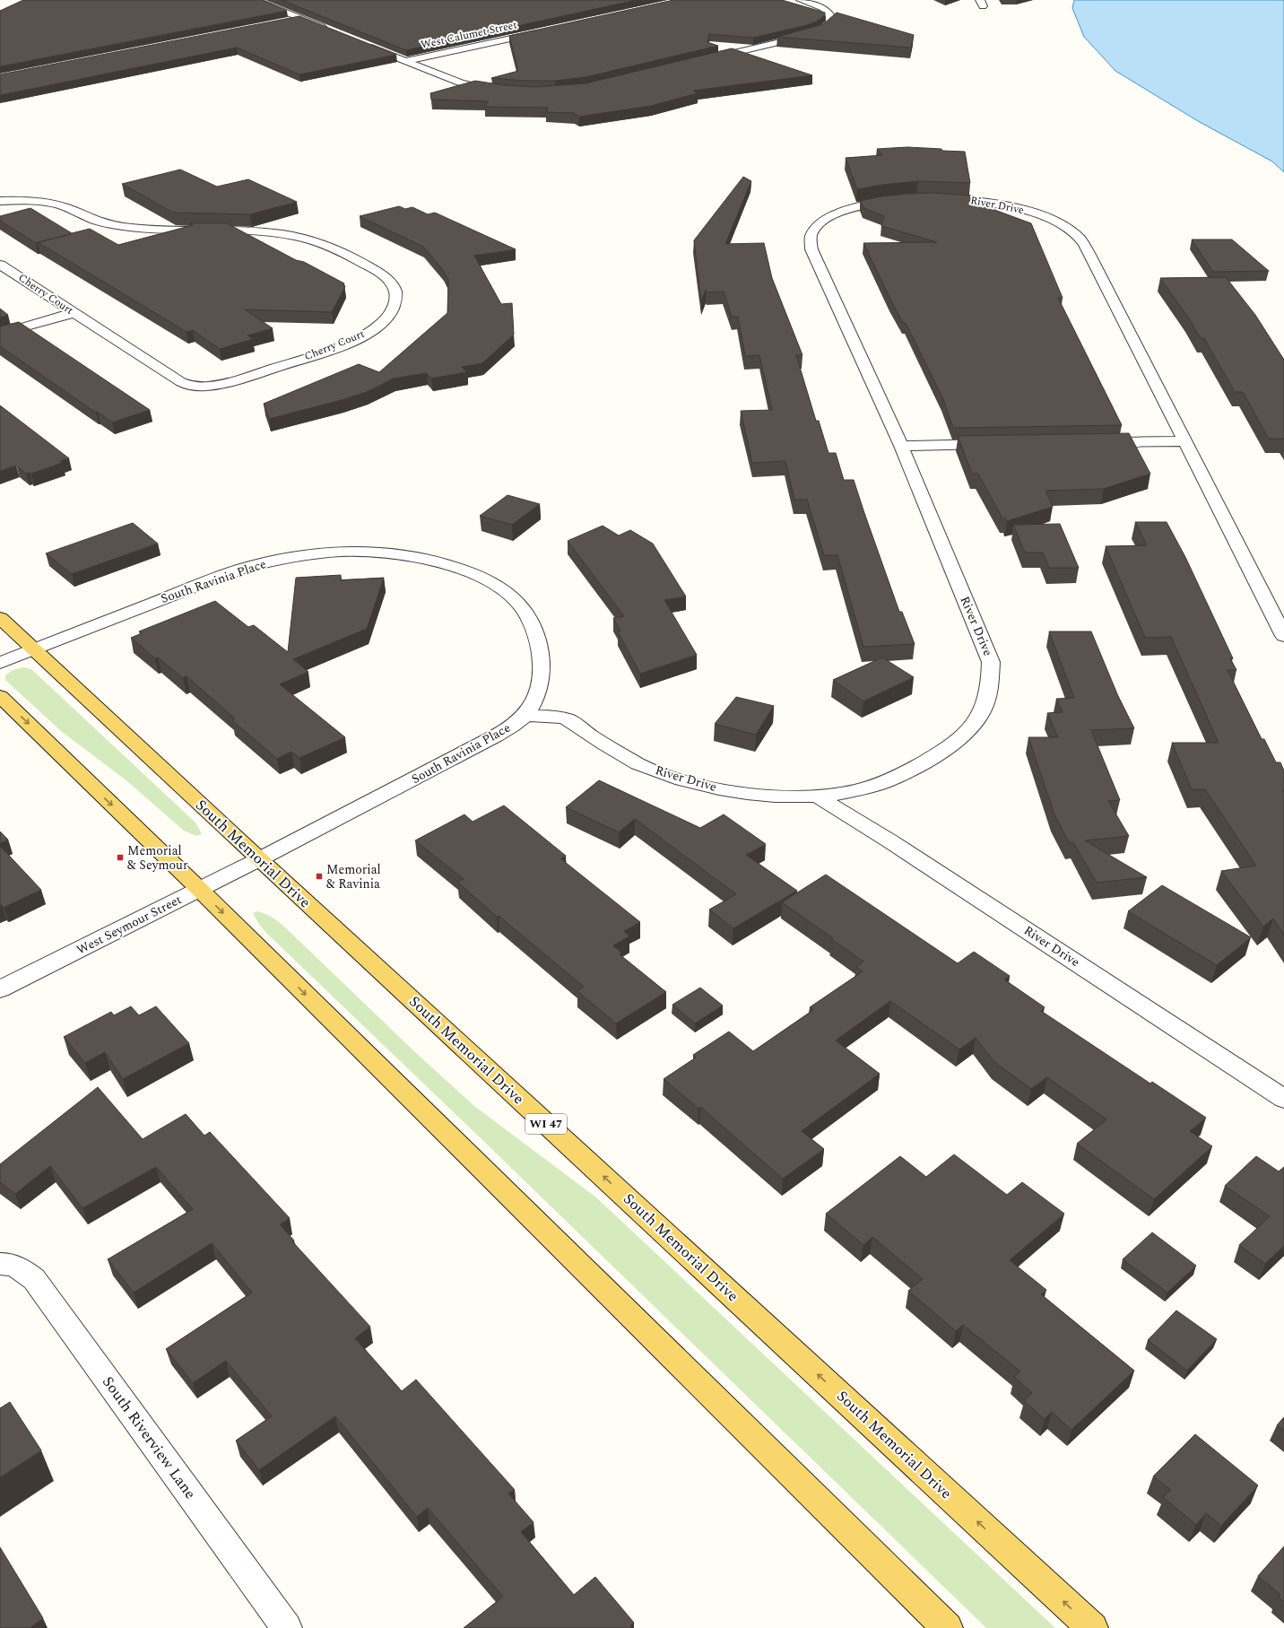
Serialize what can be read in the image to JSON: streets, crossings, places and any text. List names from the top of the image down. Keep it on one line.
{"streets":{"main road":["South Memorial Drive","WI 47"],"street":["West Calumet Street","River Drive","Cherry Court","South Ravinia Place","West Seymour Street","South Riverview Lane"]},"crossings":[["River Drive","South Ravinia Place"],["South Ravinia Place","South Memorial Drive"],["South Ravinia Place","West Seymour Street"],["South Memorial Drive","West Seymour Street"]],"places":{"transit":["Memorial & Seymour","Memorial & Ravinia"]}}
